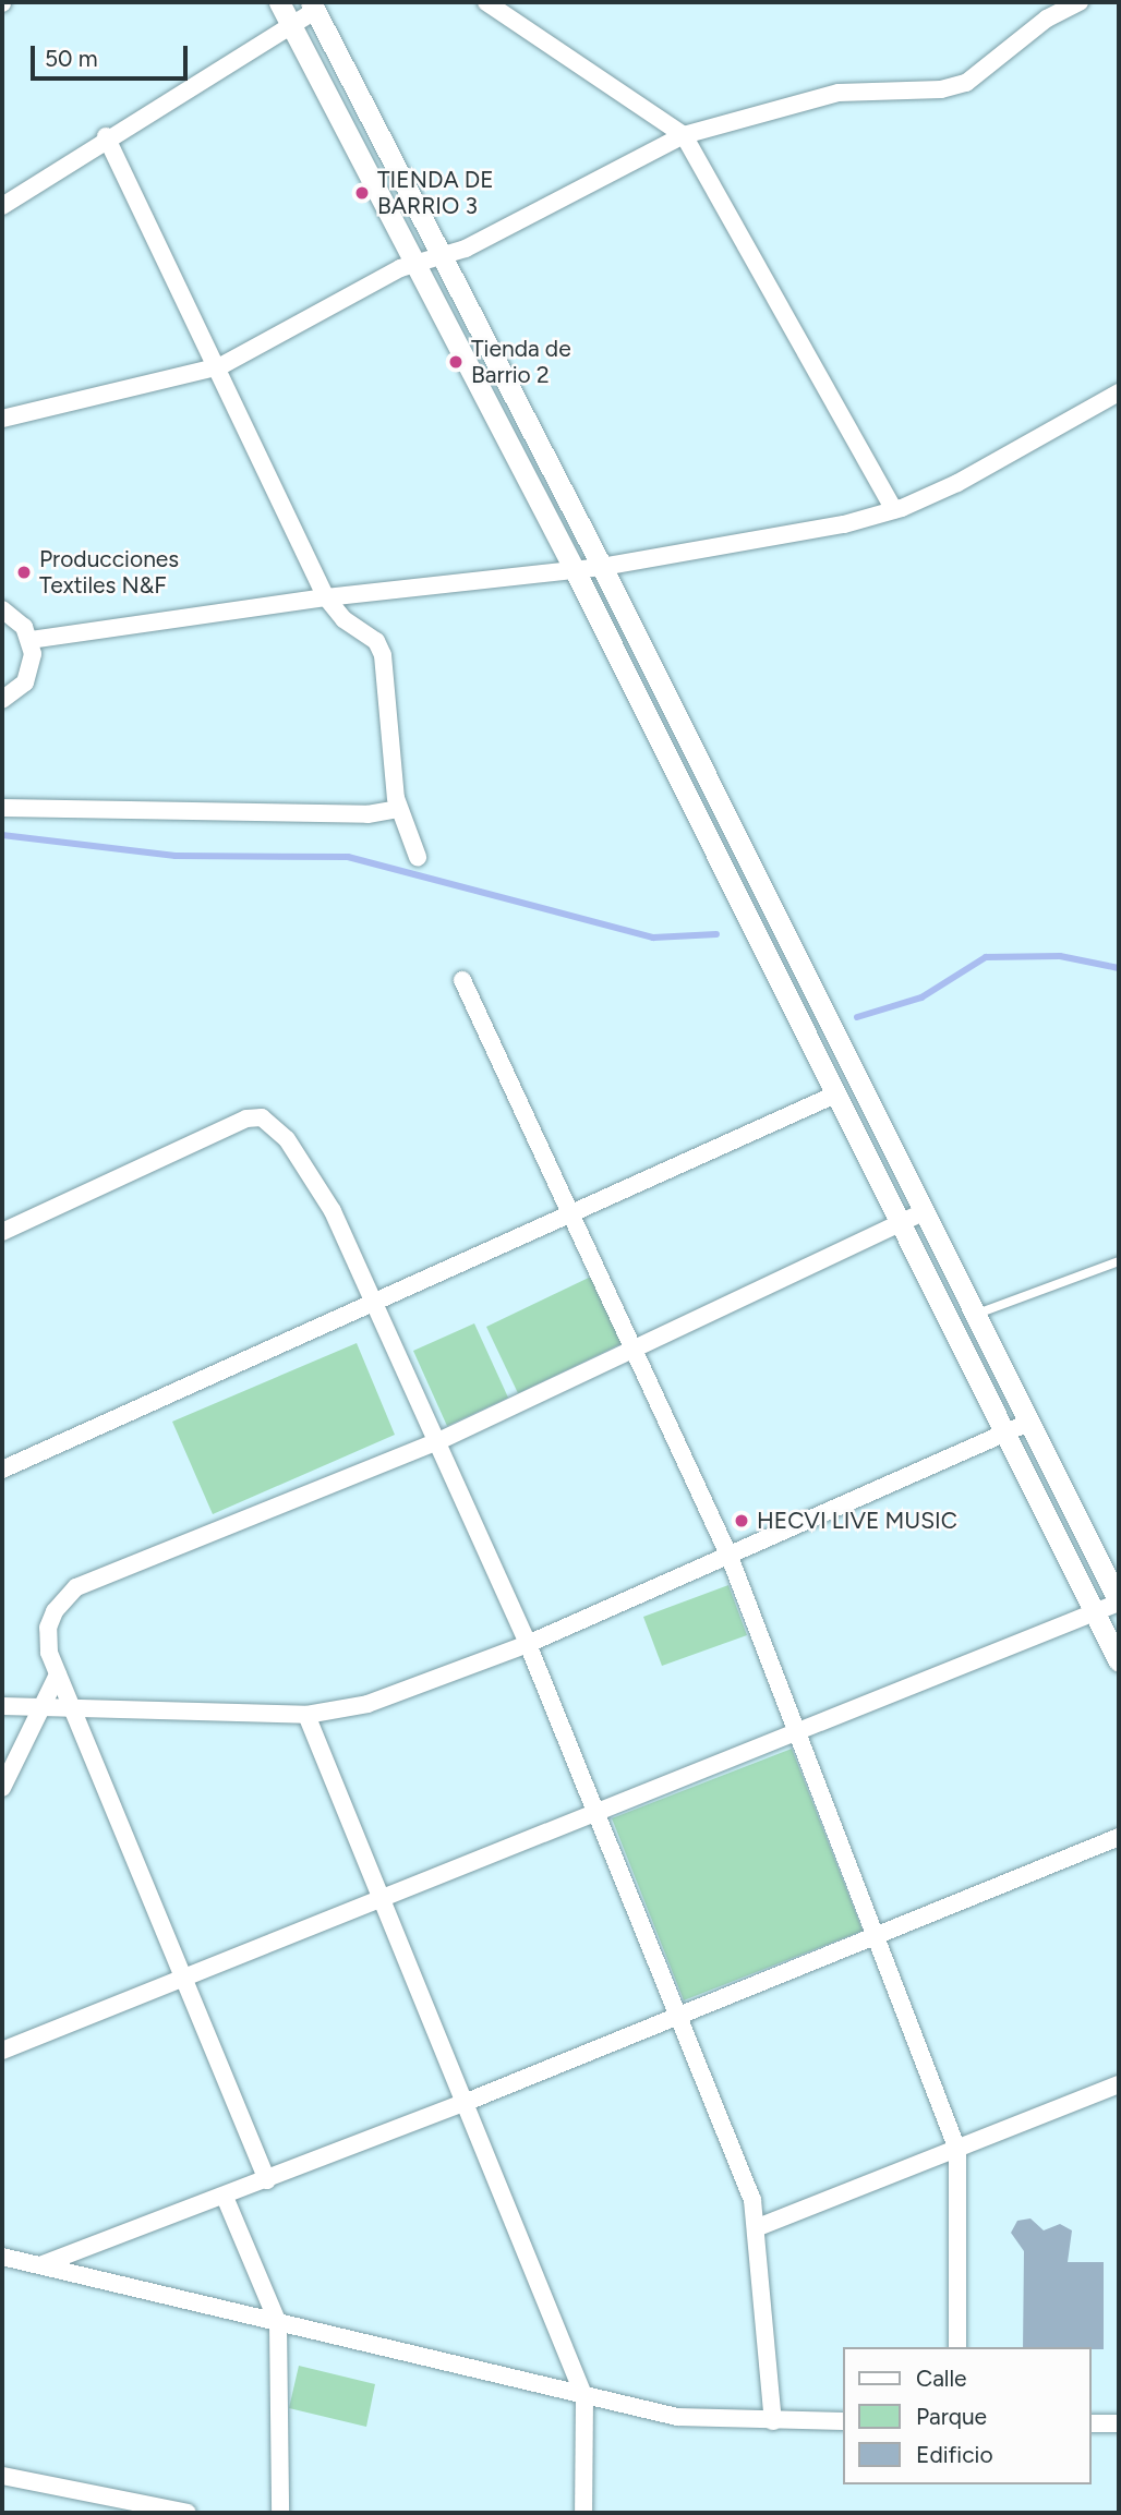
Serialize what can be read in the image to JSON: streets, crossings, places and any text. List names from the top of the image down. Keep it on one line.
{"places":["TIENDA DE BARRIO 3","Tienda de Barrio 2","Producciones Textiles N&F","HECVI LIVE MUSIC"],"legend":["Calle","Parque","Edificio"],"scale_bar":"50 m"}
